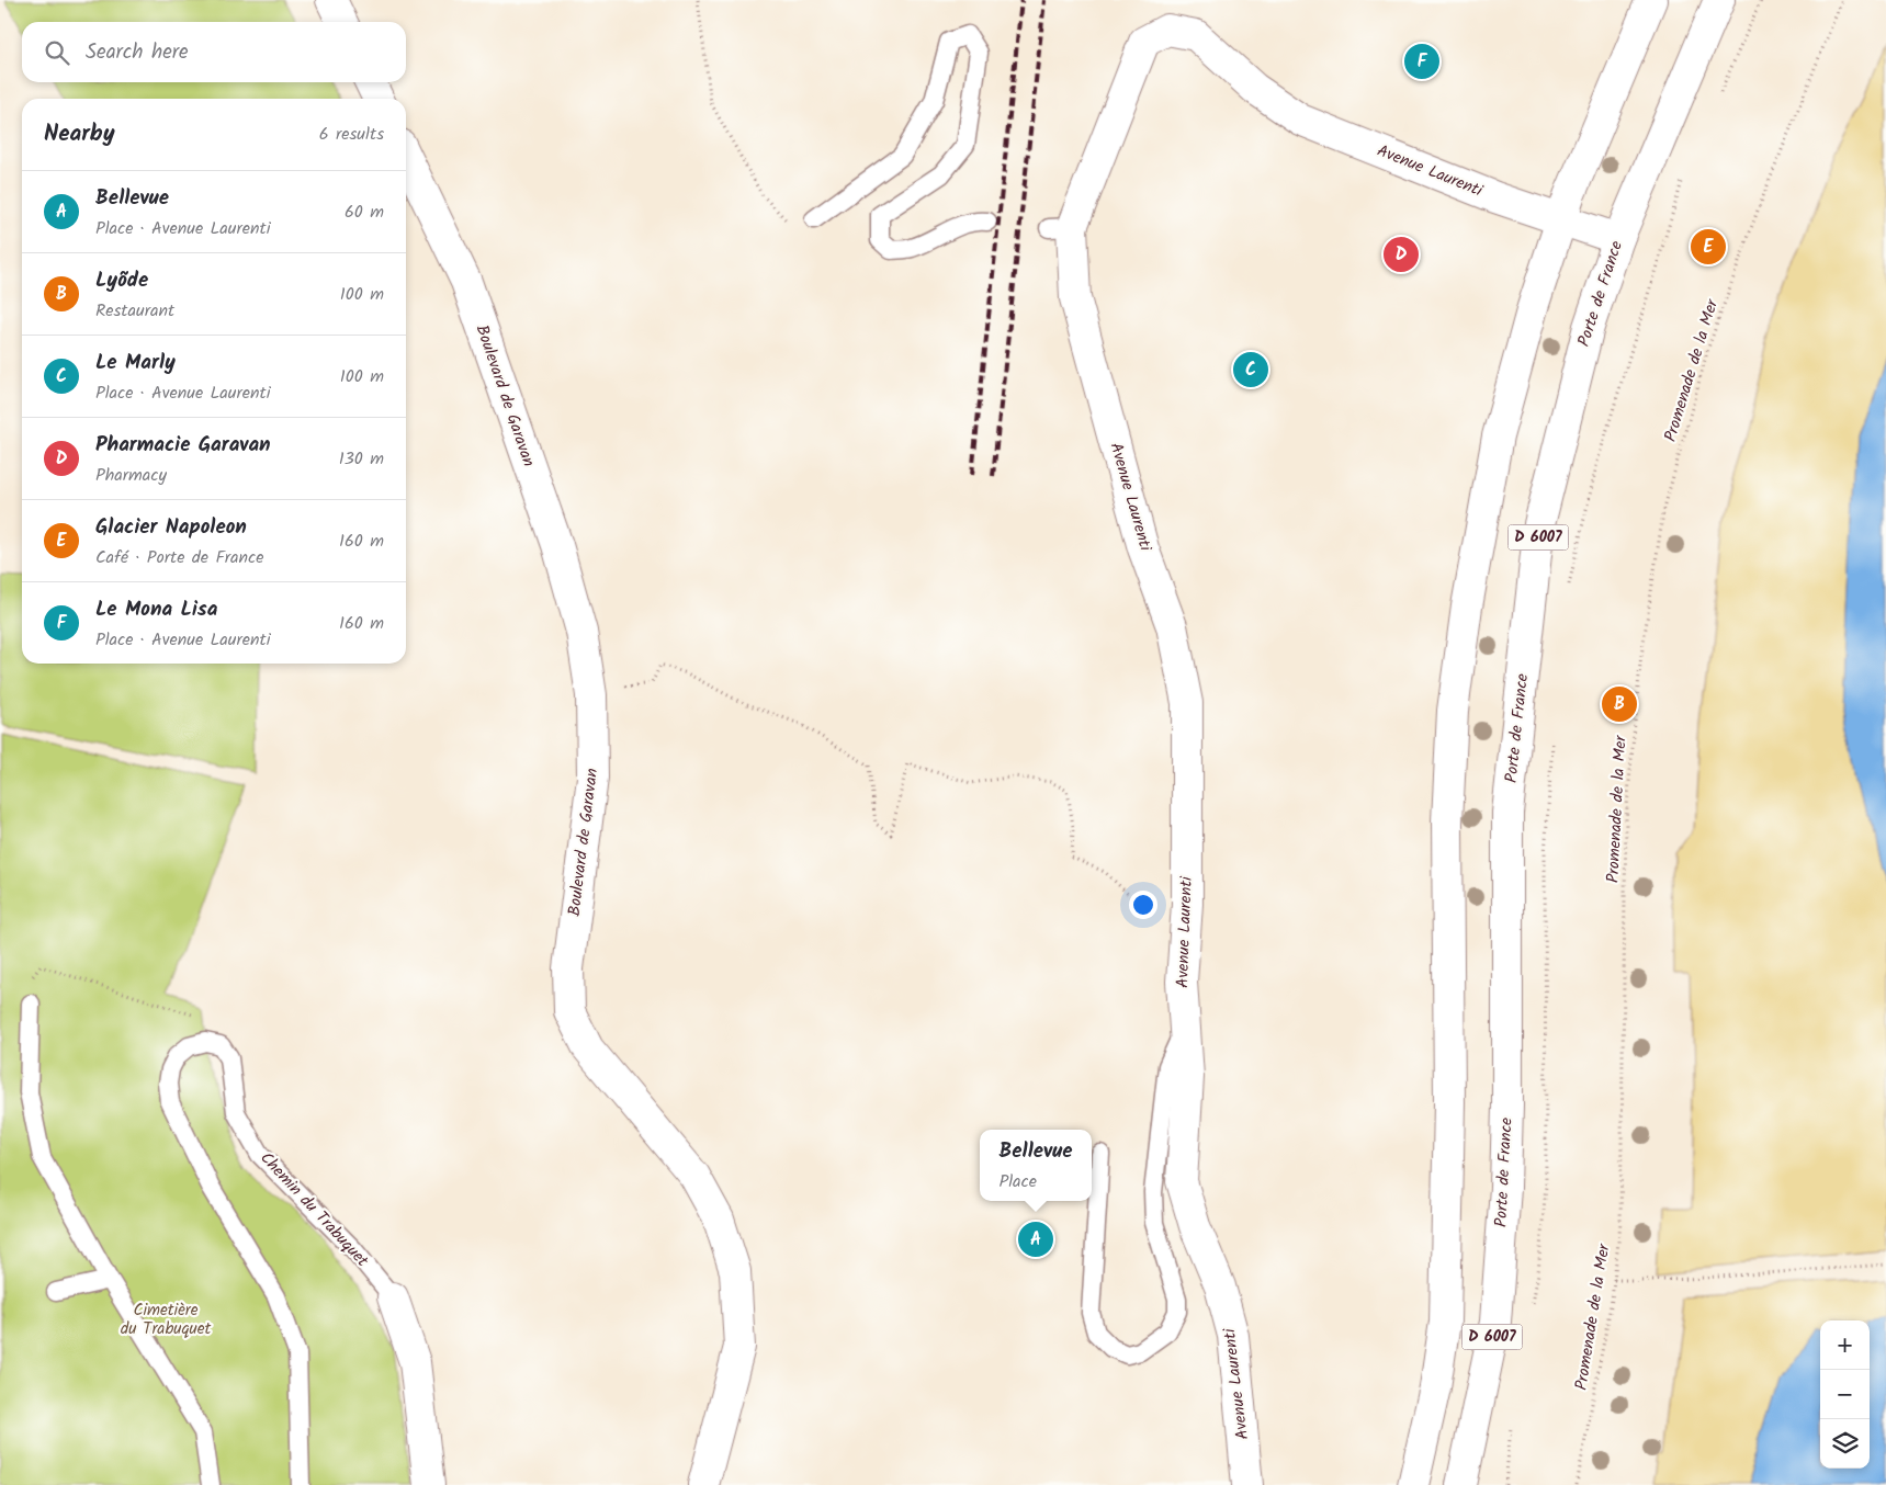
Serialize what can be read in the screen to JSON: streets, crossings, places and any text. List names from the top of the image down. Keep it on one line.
{"streets":{"street":["Avenue Laurenti","Porte de France","Boulevard de Garavan","D 6007","Chemin du Trabuquet"],"path":["Promenade de la Mer"]},"crossings":[["Avenue Laurenti","Porte de France"],["Avenue Laurenti","D 6007"]],"parks":["Cimetière du Trabuquet"],"page":{"search":"Search here","pins":["F","E","D","C","B","A"],"heading":["Nearby","6 results"],"list":[{"mark":"A","name":"Bellevue","note":"Place · Avenue Laurenti","value":"60 m"},{"mark":"B","name":"Lyõde","note":"Restaurant","value":"100 m"},{"mark":"C","name":"Le Marly","note":"Place · Avenue Laurenti","value":"100 m"},{"mark":"D","name":"Pharmacie Garavan","note":"Pharmacy","value":"130 m"},{"mark":"E","name":"Glacier Napoleon","note":"Café · Porte de France","value":"160 m"},{"mark":"F","name":"Le Mona Lisa","note":"Place · Avenue Laurenti","value":"160 m"}],"popup":["Bellevue","Place"],"map_buttons":["+","−"]}}
